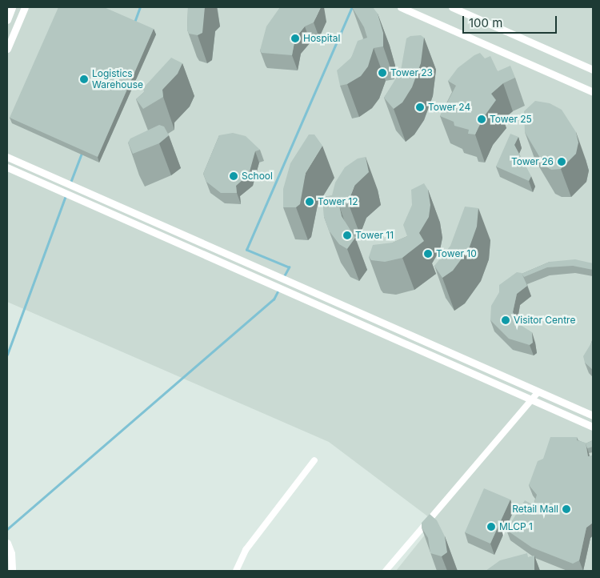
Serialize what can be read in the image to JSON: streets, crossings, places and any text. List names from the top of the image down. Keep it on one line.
{"places":["Hospital","Tower 23","Logistics Warehouse","Tower 24","Tower 25","Tower 26","School","Tower 12","Tower 11","Tower 10","Visitor Centre","Retail Mall","MLCP 1"],"scale_bar":"100 m"}
